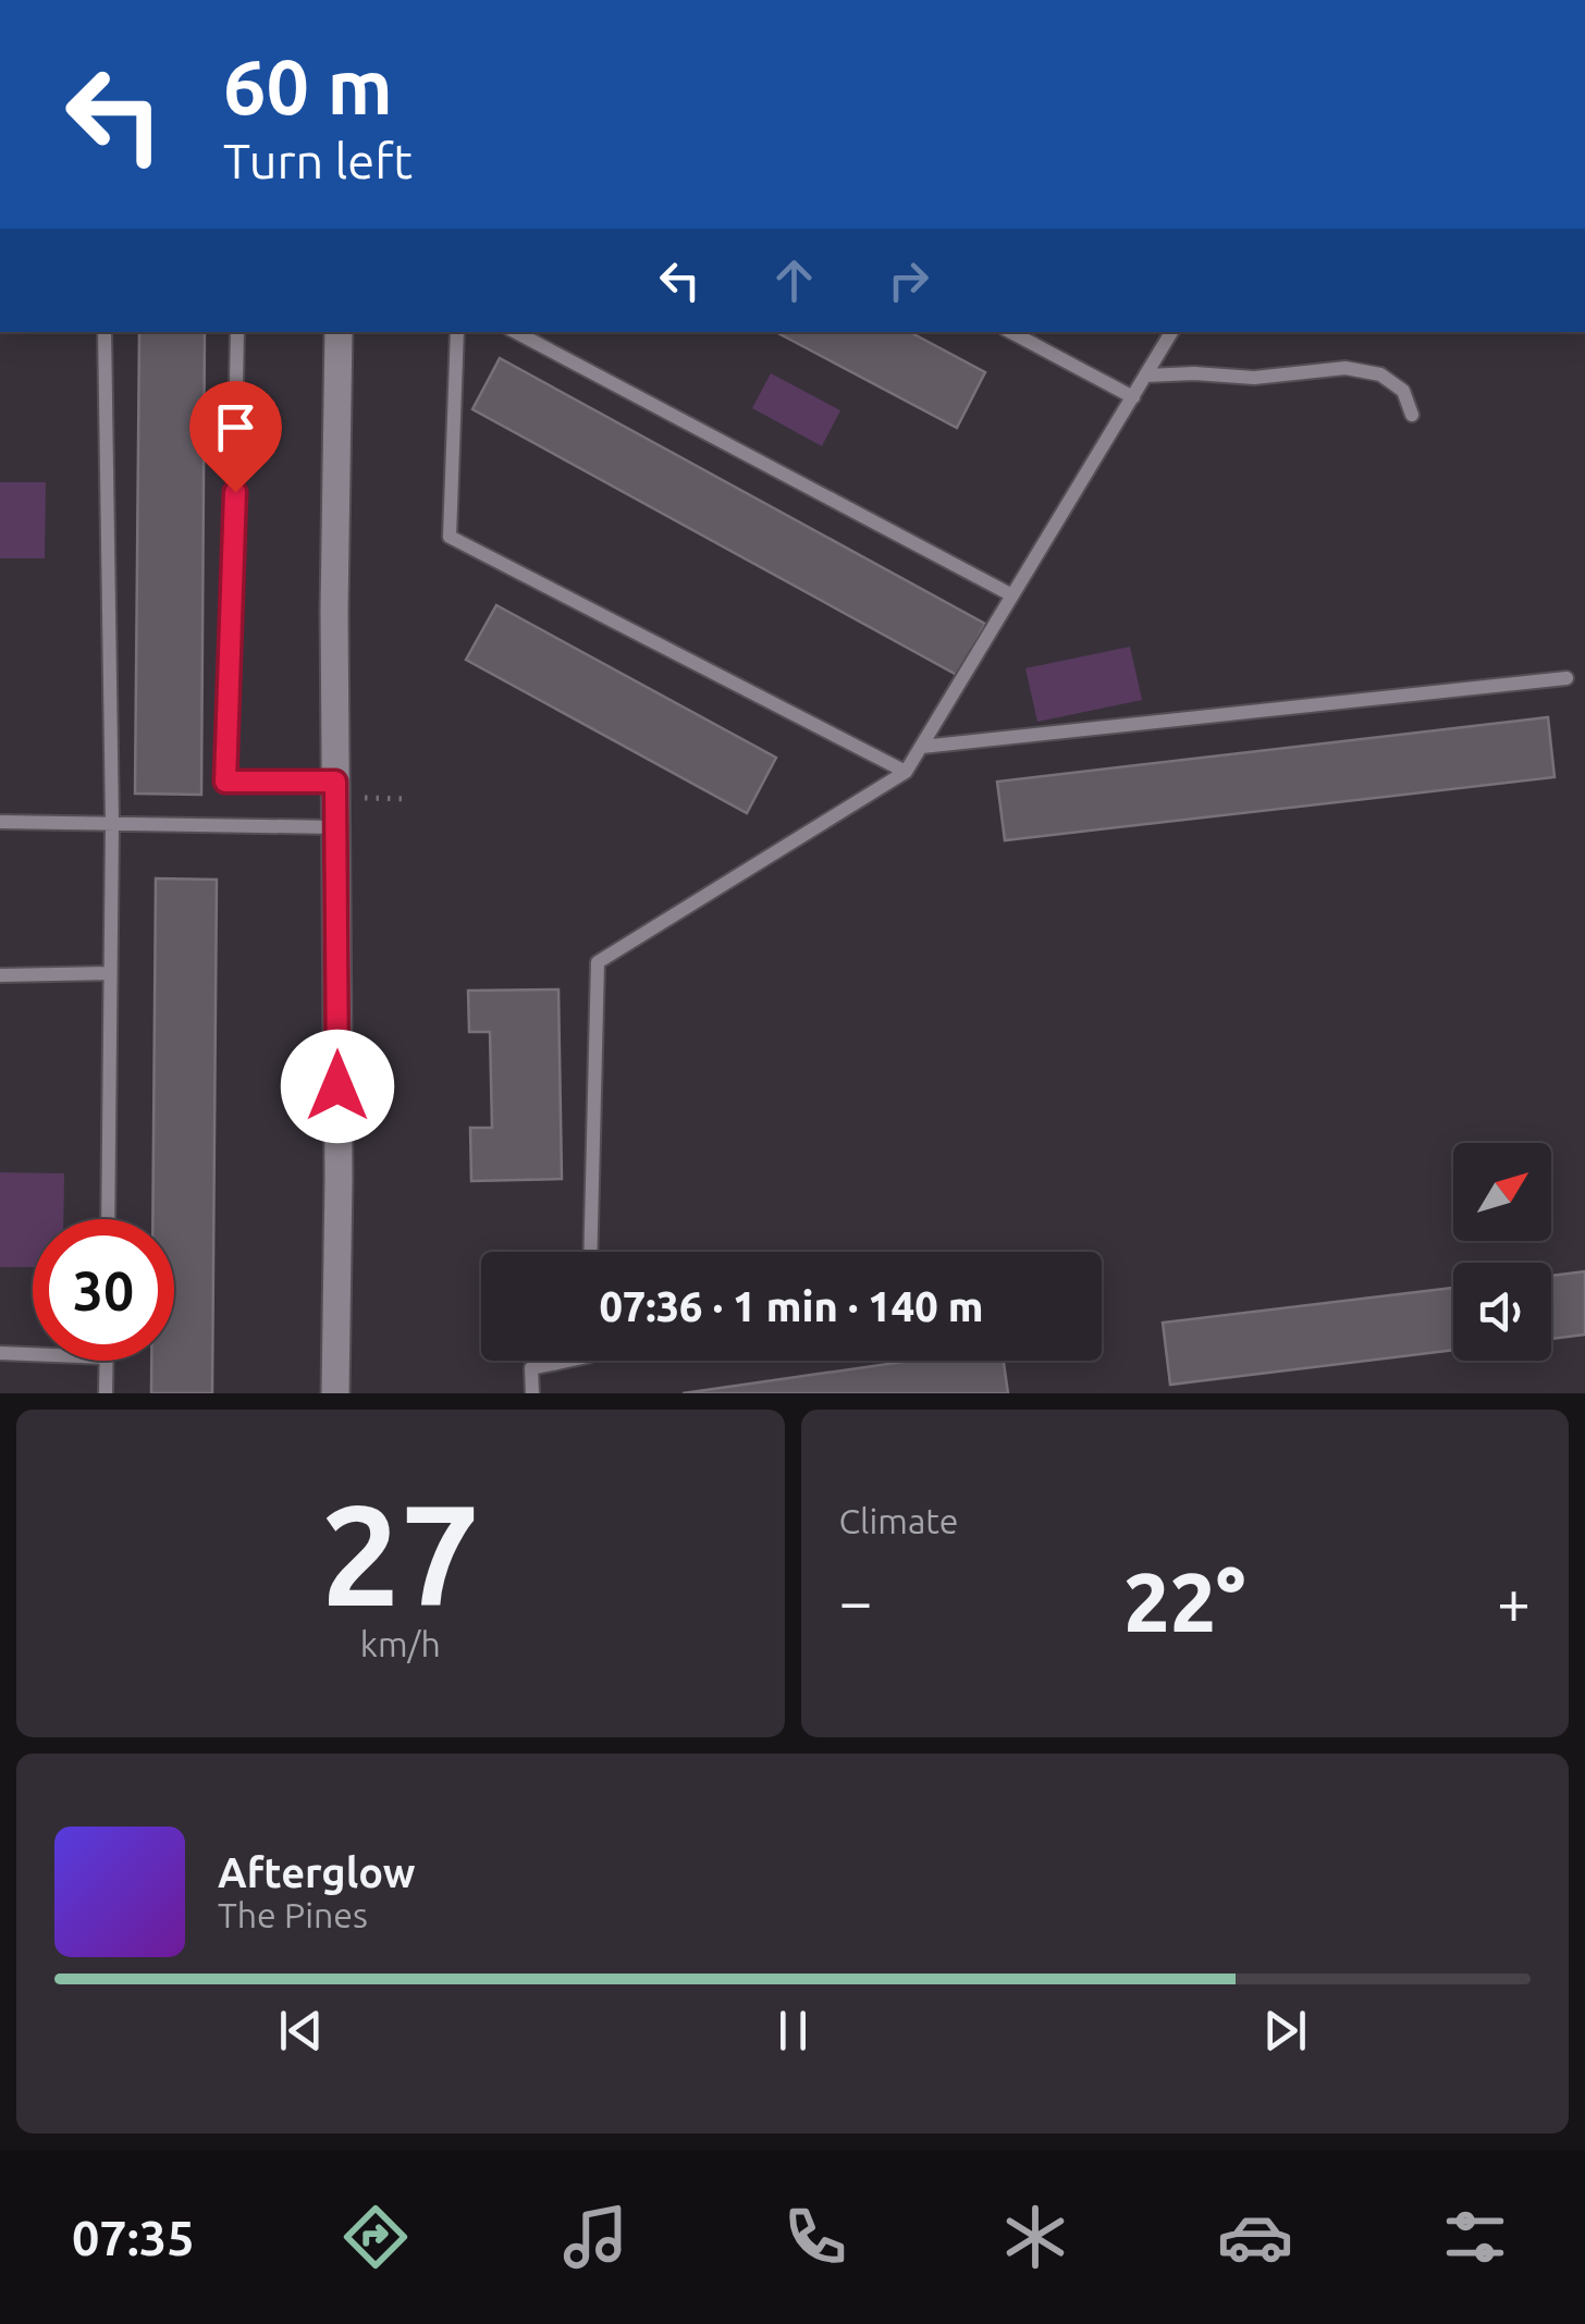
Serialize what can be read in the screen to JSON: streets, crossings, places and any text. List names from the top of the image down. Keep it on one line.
{"north":"top right","page":{"turn":["60 m","Turn left"],"limit":"30","trip":"07:36 · 1 min · 140 m","tile":[["27","km/h"],"Climate"],"heat":["−","22°","+"],"song":["Afterglow","The Pines"],"tabs":"07:35"}}
